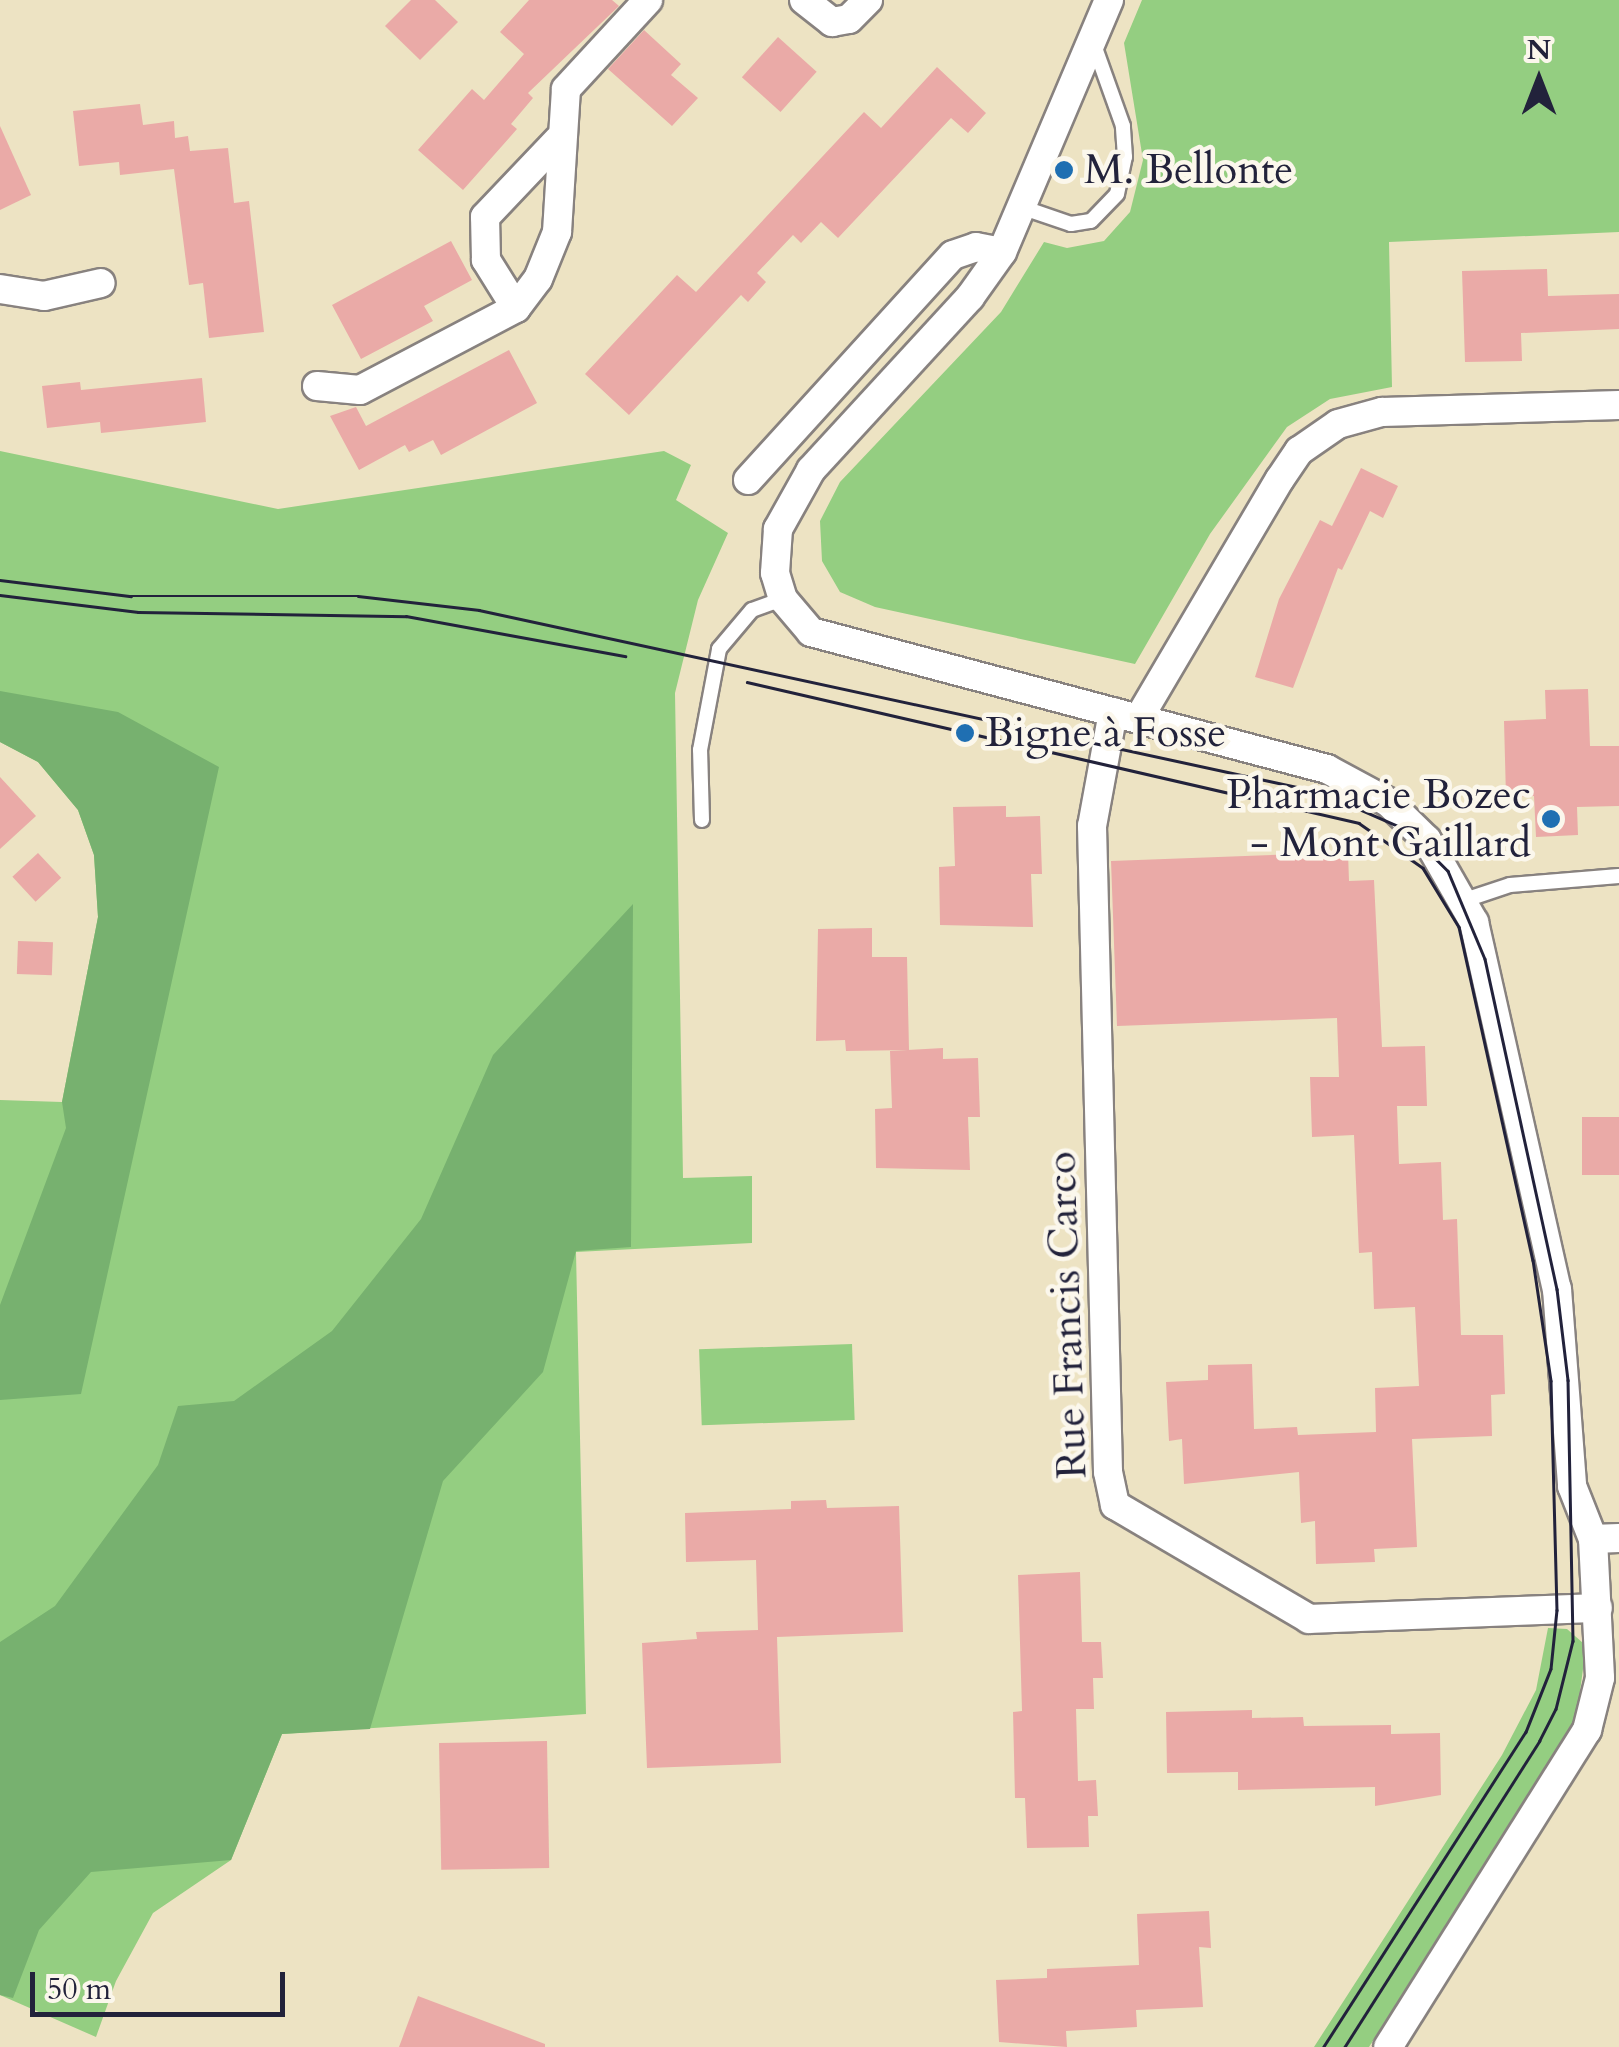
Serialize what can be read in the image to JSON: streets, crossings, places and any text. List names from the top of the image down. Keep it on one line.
{"streets":{"street":["Rue Francis Carco"]},"places":["M. Bellonte","Bigne à Fosse","Pharmacie Bozec - Mont Gaillard"],"scale_bar":"50 m","north":"top"}
